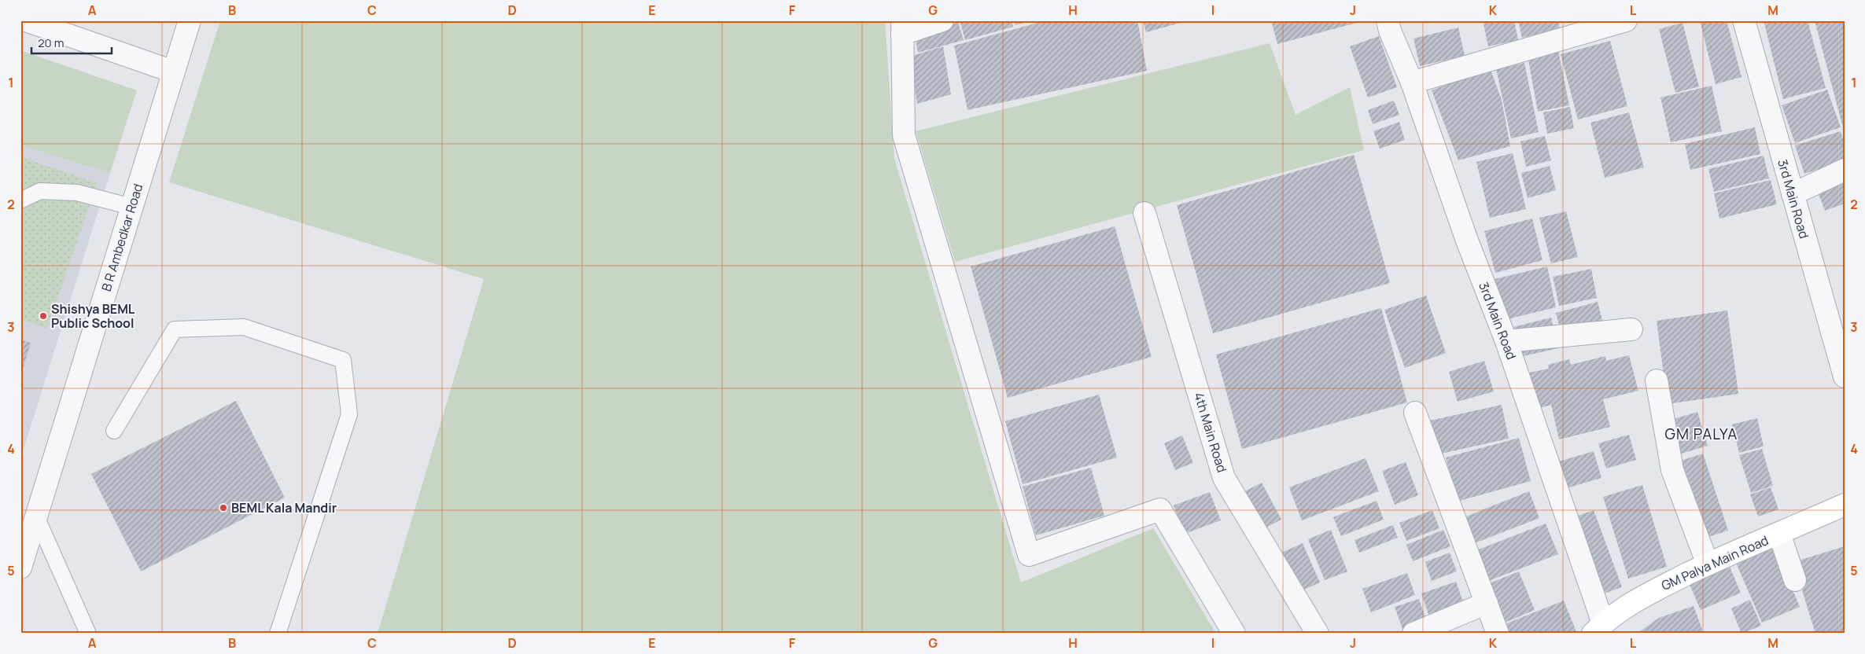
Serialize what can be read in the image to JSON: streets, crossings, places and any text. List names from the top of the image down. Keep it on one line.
{"streets":{"main road":["GM Palya Main Road"],"street":["3rd Main Road","B R Ambedkar Road","4th Main Road"]},"crossings":[["3rd Main Road","GM Palya Main Road"]],"districts":["GM PALYA"],"places":["Shishya BEML Public School","BEML Kala Mandir"],"scale_bar":"20 m","grid":{"columns":["A","B","C","D","E","F","G","H","I","J","K","L","M"],"rows":["1","2","3","4","5"]}}
